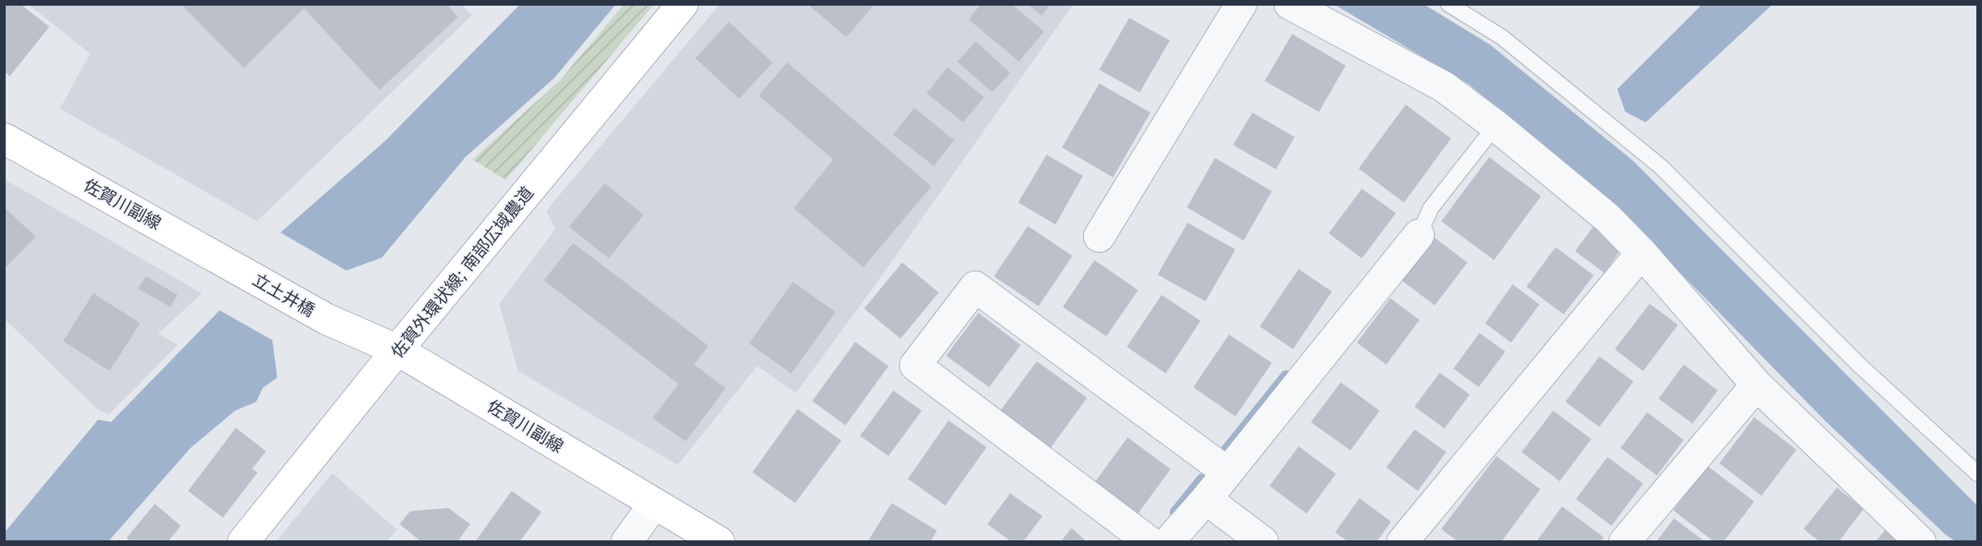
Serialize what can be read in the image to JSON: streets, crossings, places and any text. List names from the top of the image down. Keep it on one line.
{"streets":{"main road":["佐賀川副線","佐賀外環状線; 南部広域農道","立土井橋"]},"crossings":[["佐賀川副線","佐賀外環状線; 南部広域農道"],["佐賀川副線","立土井橋"]]}
